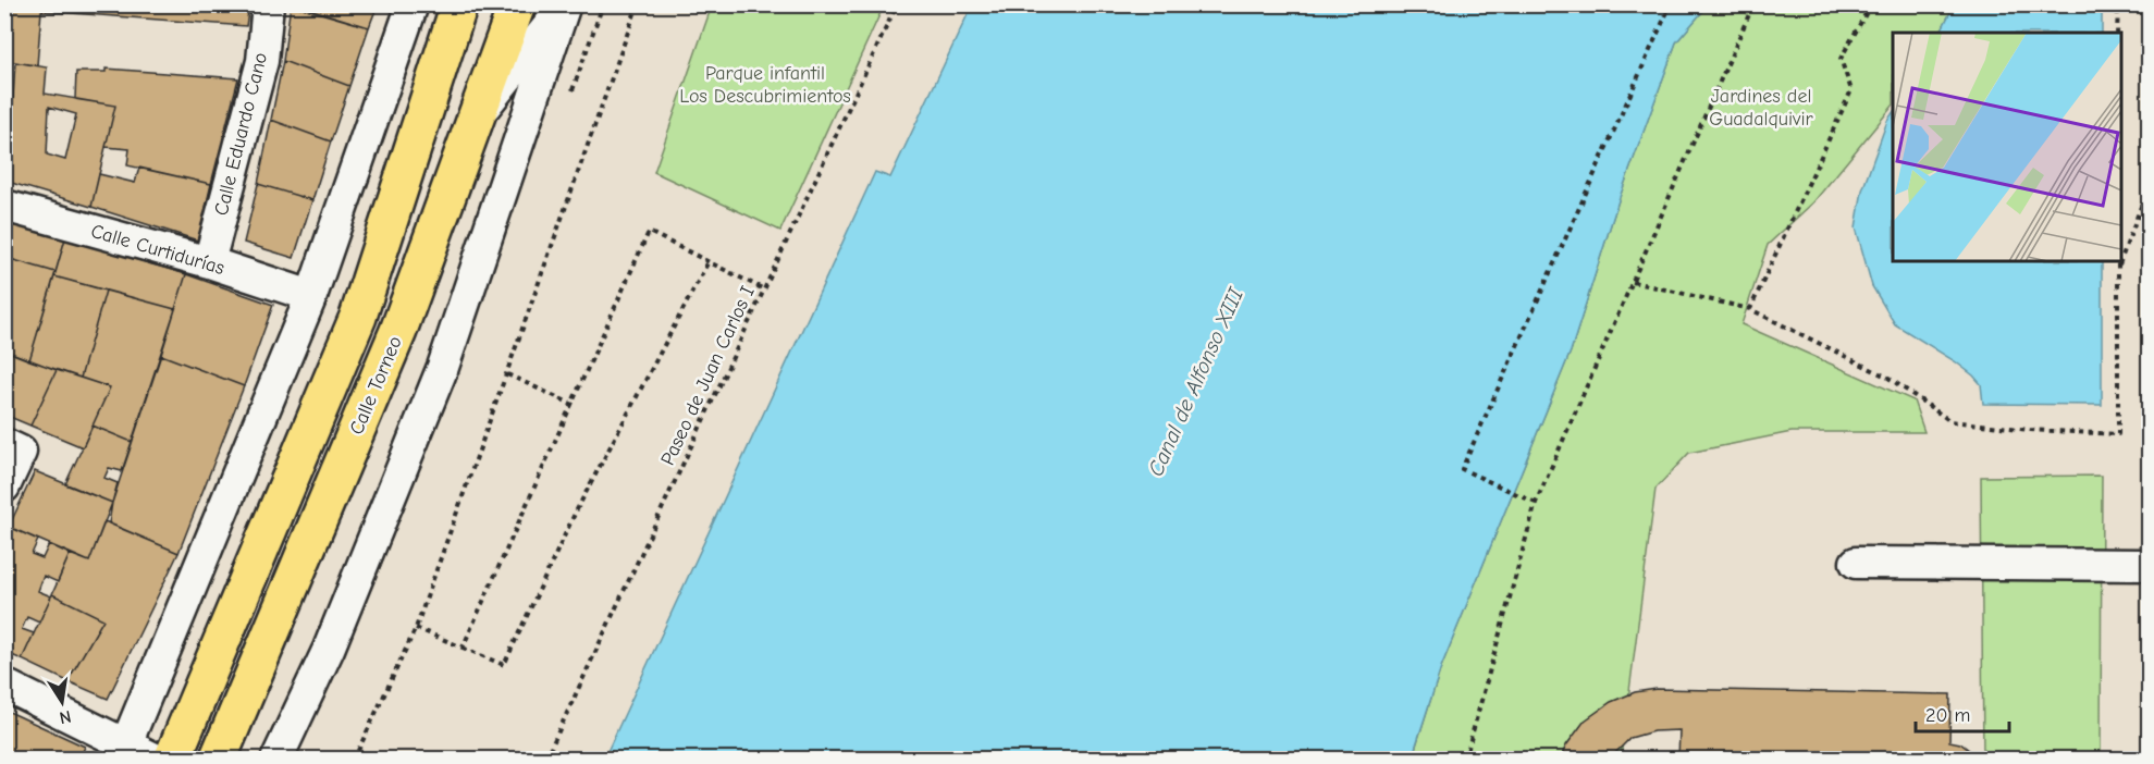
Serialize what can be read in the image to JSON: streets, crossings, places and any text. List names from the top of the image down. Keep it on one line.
{"streets":{"main road":["Calle Torneo"],"street":["Calle Eduardo Cano","Calle Curtidurías"],"path":["Paseo de Juan Carlos I"]},"crossings":[["Calle Eduardo Cano","Calle Curtidurías"]],"water":["Canal de Alfonso XIII"],"parks":["Parque infantil Los Descubrimientos","Jardines del Guadalquivir"],"scale_bar":"20 m","north":"bottom"}
